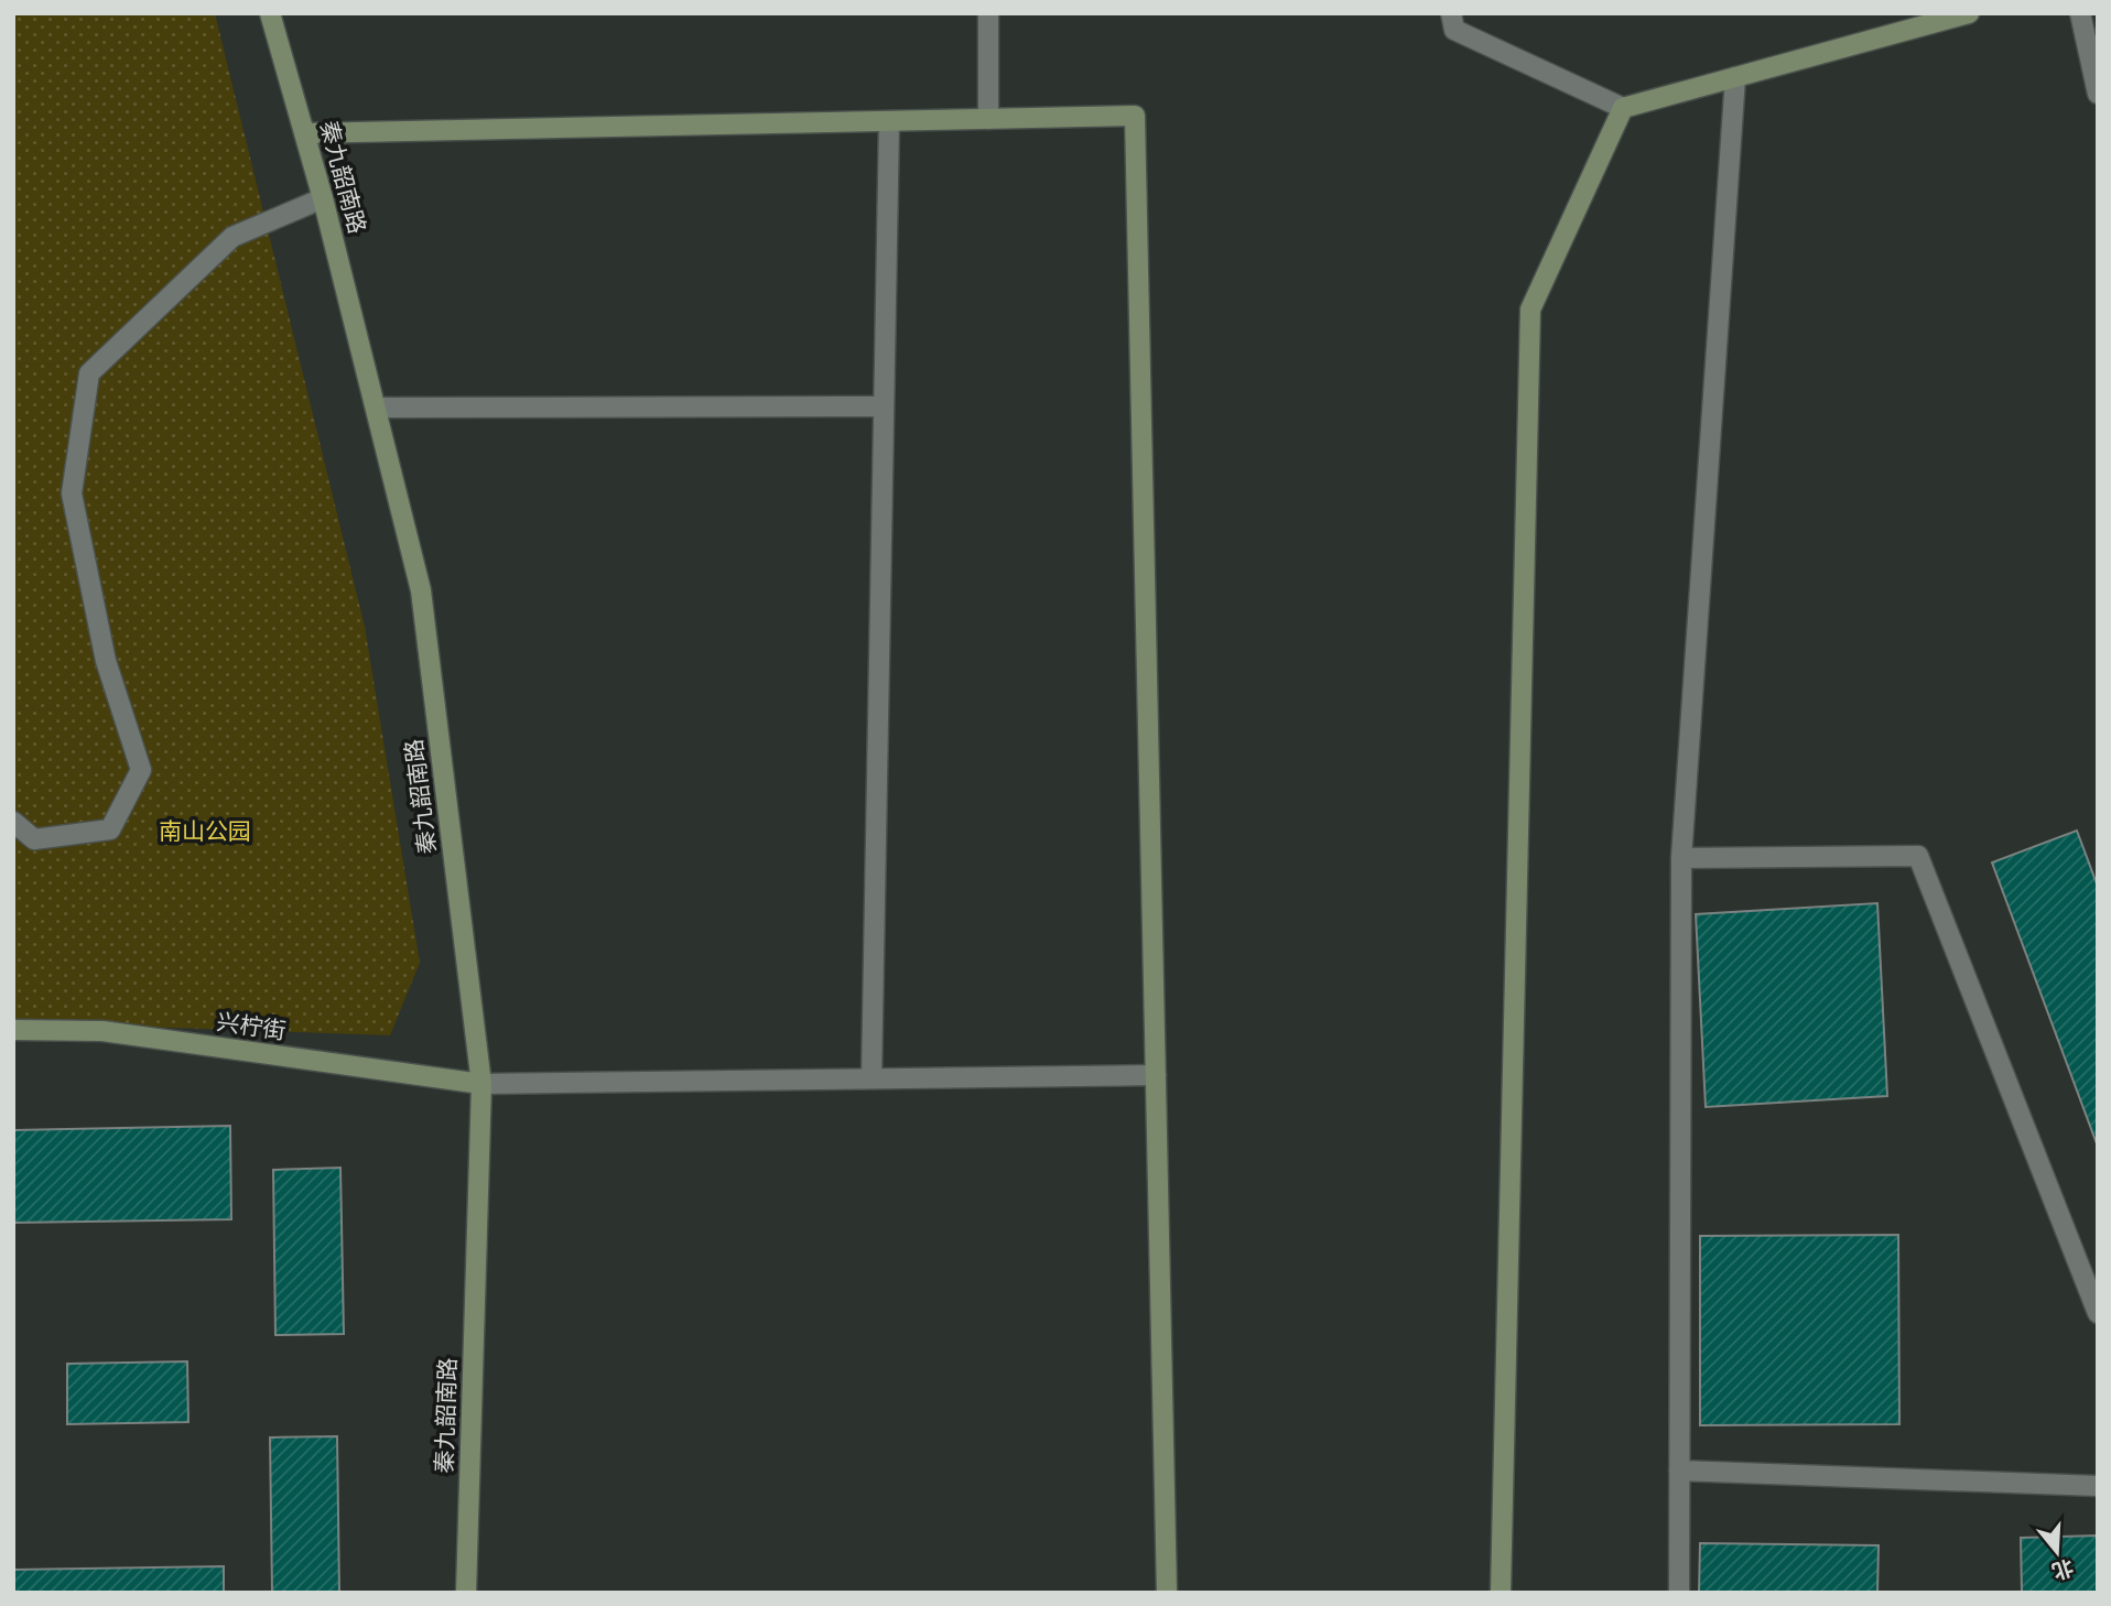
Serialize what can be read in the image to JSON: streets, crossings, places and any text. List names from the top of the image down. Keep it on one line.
{"streets":{"street":["秦九韶南路","兴柠街"]},"crossings":[["秦九韶南路","兴柠街"]],"parks":["南山公园"],"north":"bottom"}
